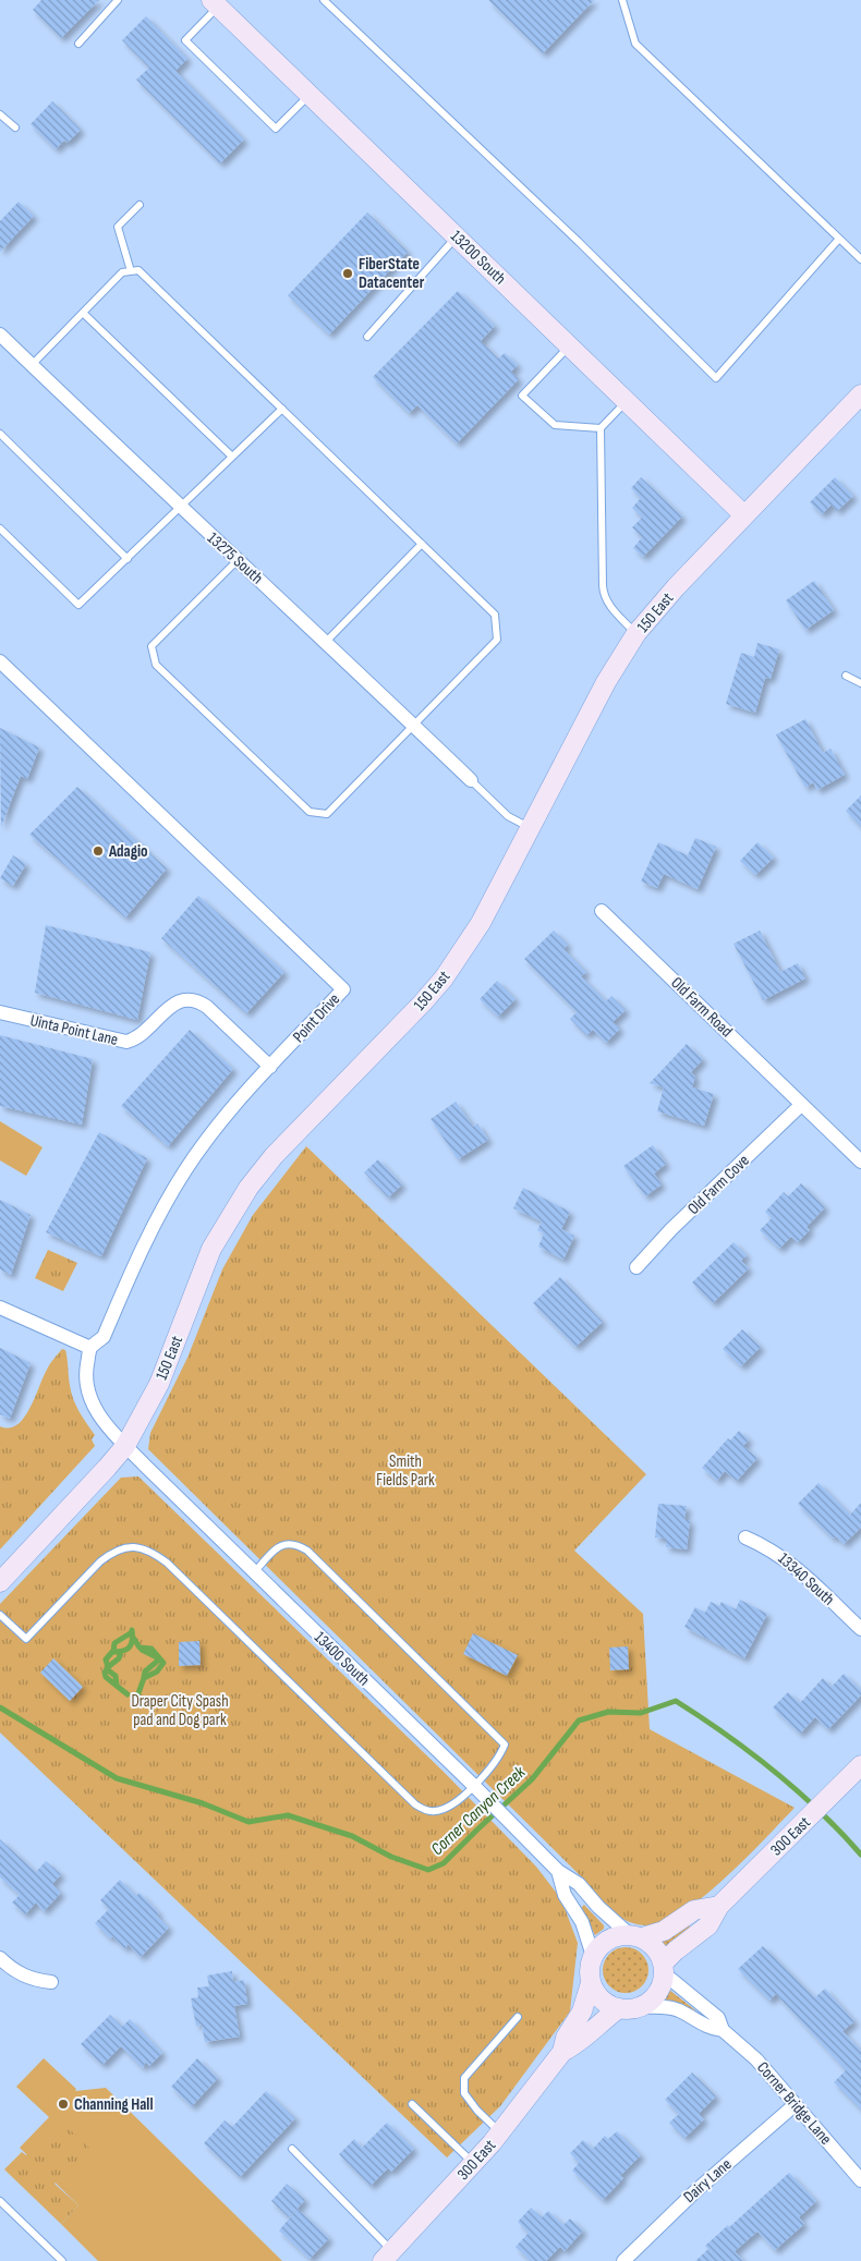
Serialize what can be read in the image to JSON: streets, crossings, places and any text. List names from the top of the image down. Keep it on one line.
{"streets":{"street":["13200 South","13275 South","150 East","Old Farm Road","Point Drive","Uinta Point Lane","Old Farm Cove","13340 South","13400 South","300 East","Corner Bridge Lane","Dairy Lane"]},"crossings":[["13200 South","150 East"],["150 East","Point Drive"],["150 East","13400 South"],["Old Farm Road","Old Farm Cove"],["Point Drive","Uinta Point Lane"],["Point Drive","13400 South"],["13400 South","300 East"],["13400 South","Corner Bridge Lane"],["300 East","Corner Bridge Lane"],["Corner Bridge Lane","Dairy Lane"]],"water":["Corner Canyon Creek"],"parks":["Smith Fields Park","Draper City Spash pad and Dog park"],"places":["FiberState Datacenter","Adagio","Channing Hall"]}
